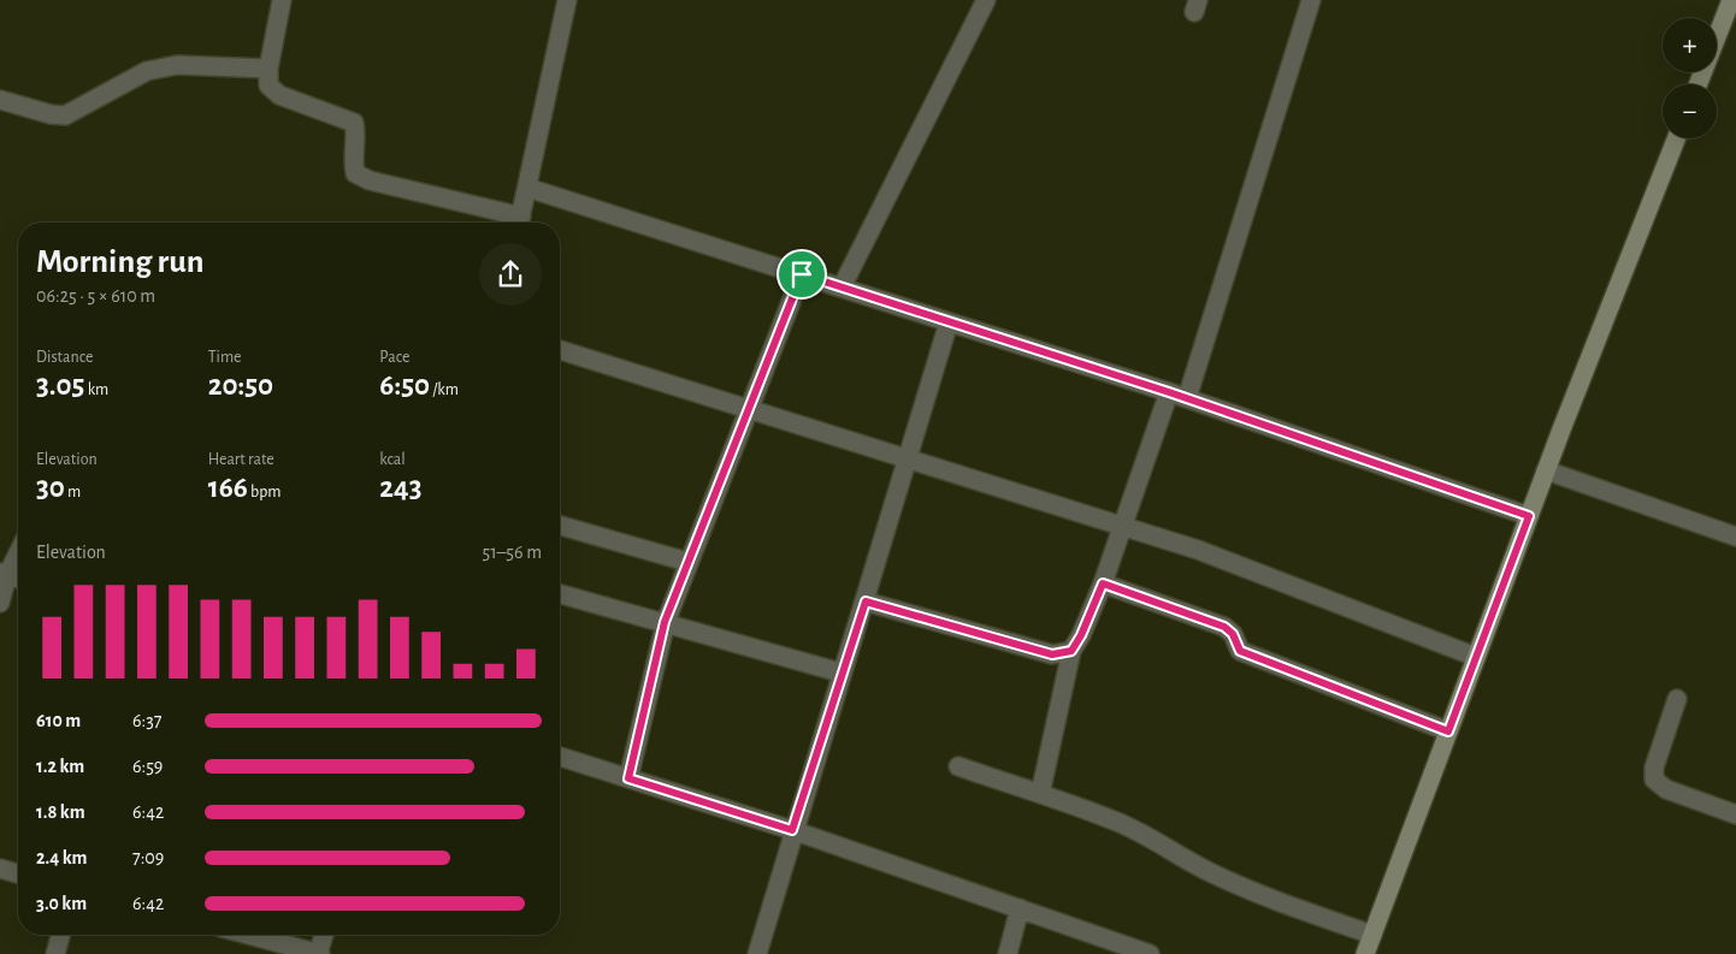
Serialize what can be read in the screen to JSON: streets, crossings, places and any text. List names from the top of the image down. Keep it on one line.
{"page":{"map_buttons":["+","−"],"heading":["Morning run","06:25 · 5 × 610 m"],"stats":[["Distance","3.05 km"],["Time","20:50"],["Pace","6:50 /km"],["Elevation","30 m"],["Heart rate","166 bpm"],["kcal","243"]],"chart":["Elevation","51–56 m"],"list":[{"name":"610 m","note":"6:37"},{"name":"1.2 km","note":"6:59"},{"name":"1.8 km","note":"6:42"},{"name":"2.4 km","note":"7:09"},{"name":"3.0 km","note":"6:42"}]}}
